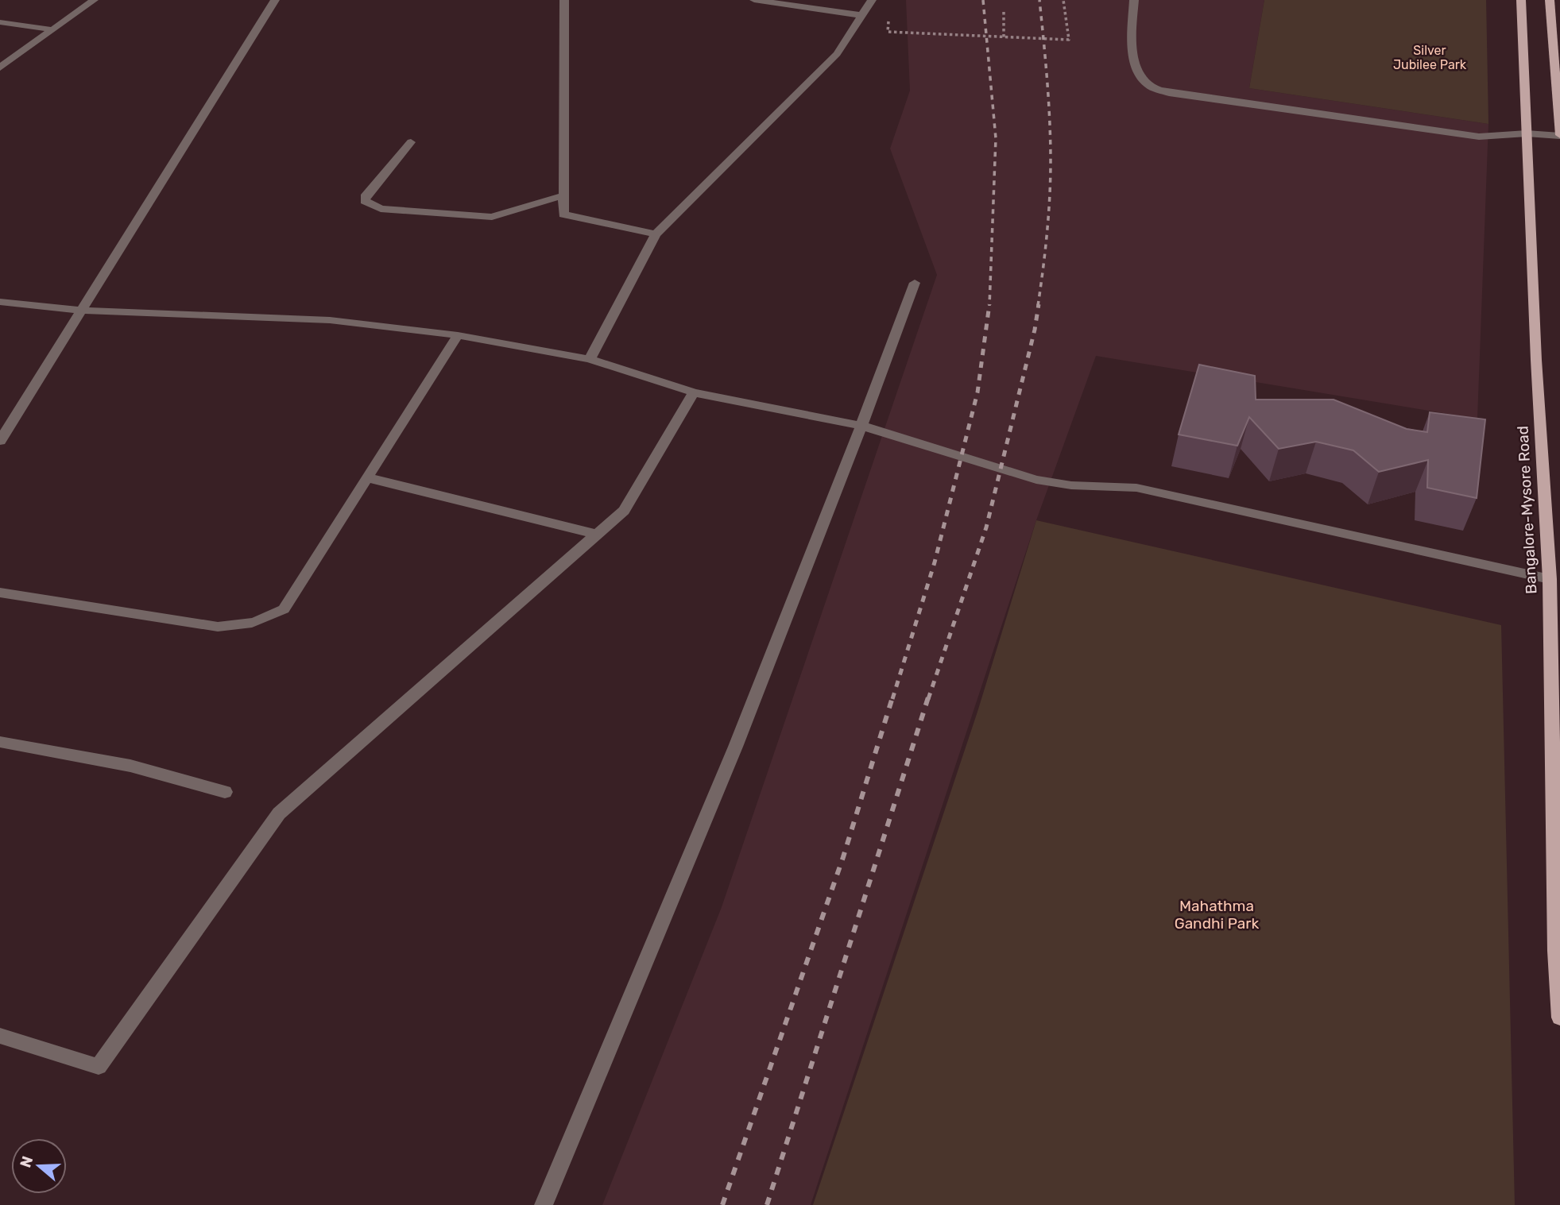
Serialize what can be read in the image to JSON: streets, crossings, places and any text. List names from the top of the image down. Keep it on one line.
{"streets":{"main road":["Bangalore-Mysore Road"]},"parks":["Silver Jubilee Park","Mahathma Gandhi Park"],"north":"left"}
